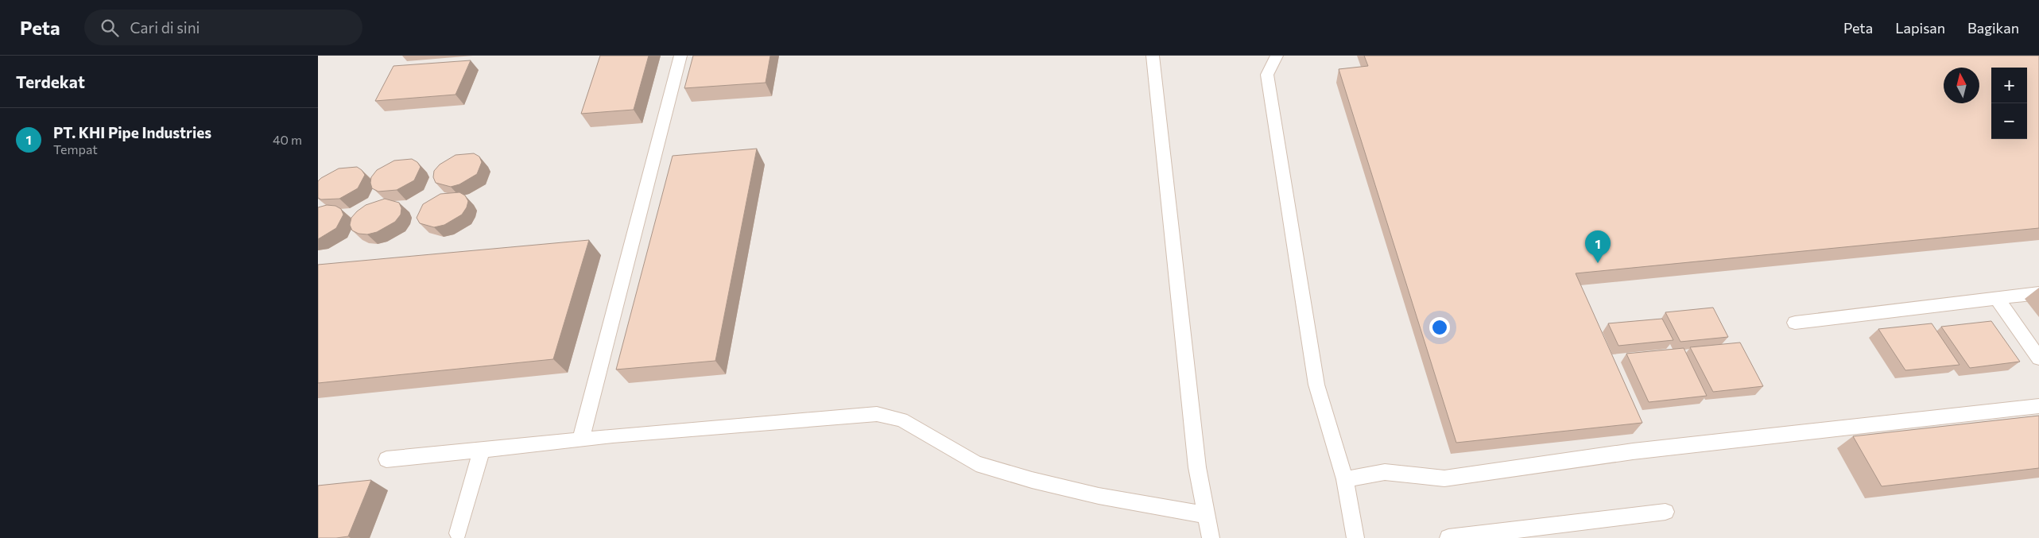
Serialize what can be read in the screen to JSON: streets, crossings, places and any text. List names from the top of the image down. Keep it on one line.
{"north":"top","page":{"header":"Peta","search":"Cari di sini","nav":["Peta","Lapisan","Bagikan"],"heading":"Terdekat","map_buttons":["+","−"],"list":[{"mark":"1","name":"PT. KHI Pipe Industries","note":"Tempat","value":"40 m"}],"pins":"1"}}
